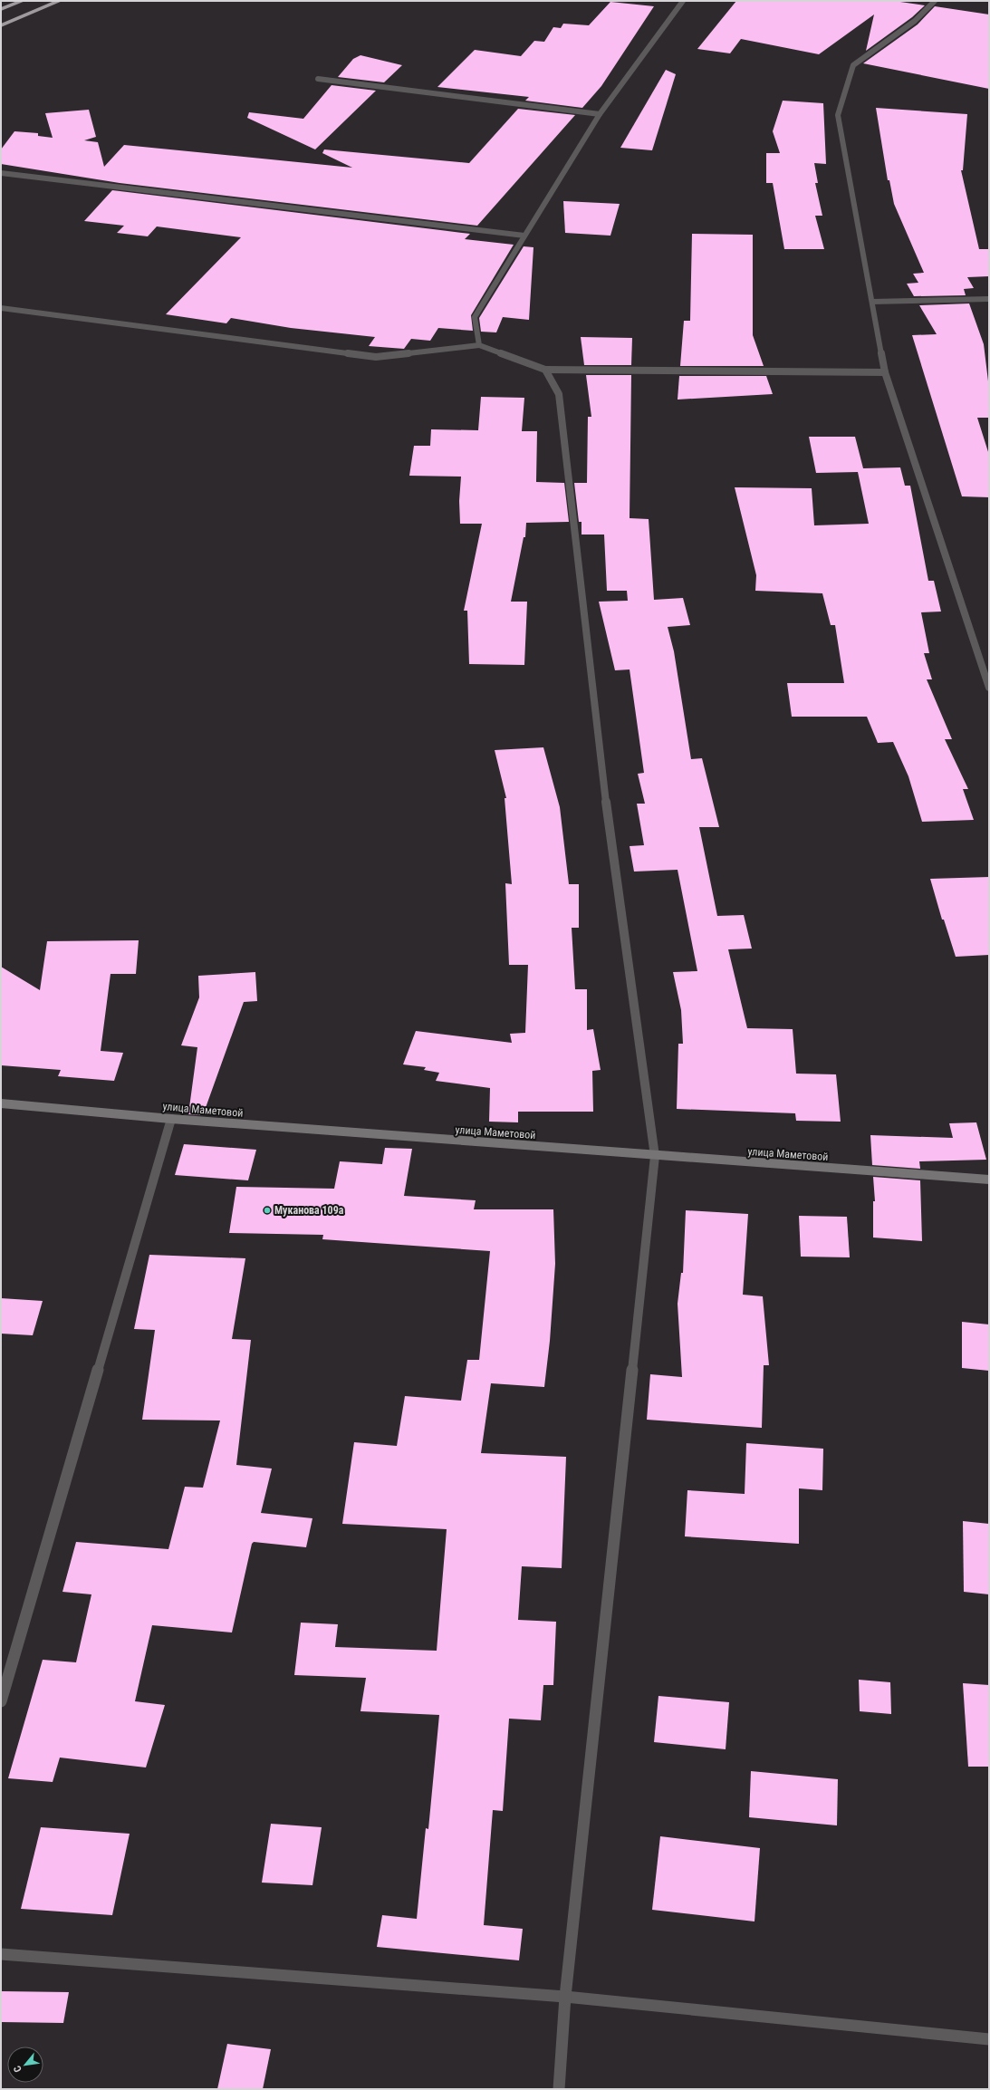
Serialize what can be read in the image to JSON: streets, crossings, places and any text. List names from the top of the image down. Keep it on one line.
{"streets":{"street":["улица Маметовой"]},"places":["Муканова 109а"],"north":"bottom left"}
